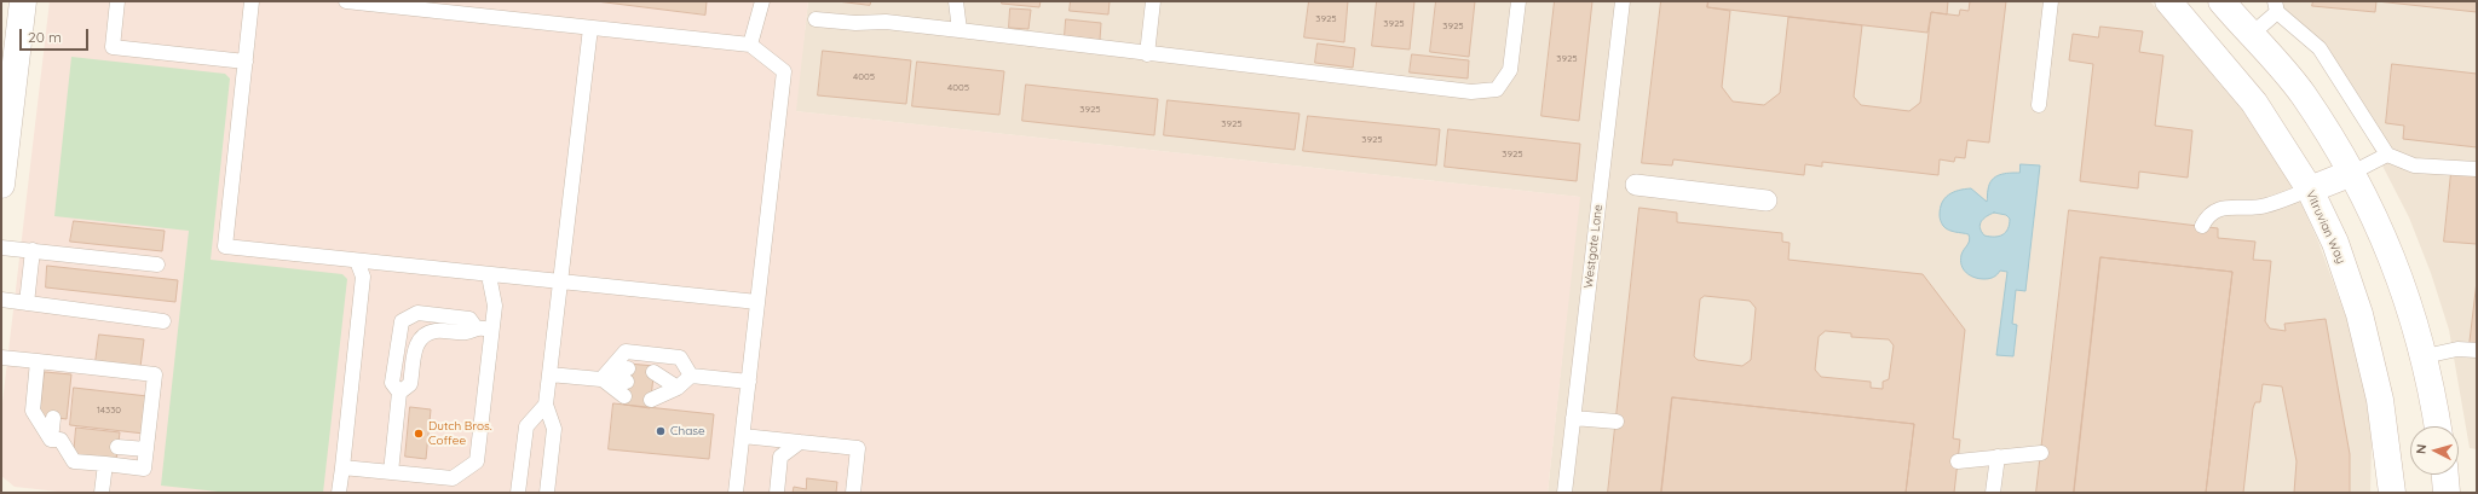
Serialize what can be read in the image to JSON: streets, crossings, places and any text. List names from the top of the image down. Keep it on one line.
{"streets":{"main road":["Vitruvian Way"],"lane":["Westgate Lane"]},"places":["Chase","Dutch Bros. Coffee"],"house_numbers":["3925","3925","3925","3925","4005","4005","3925","3925","3925","3925","14330"],"scale_bar":"20 m","north":"left"}
